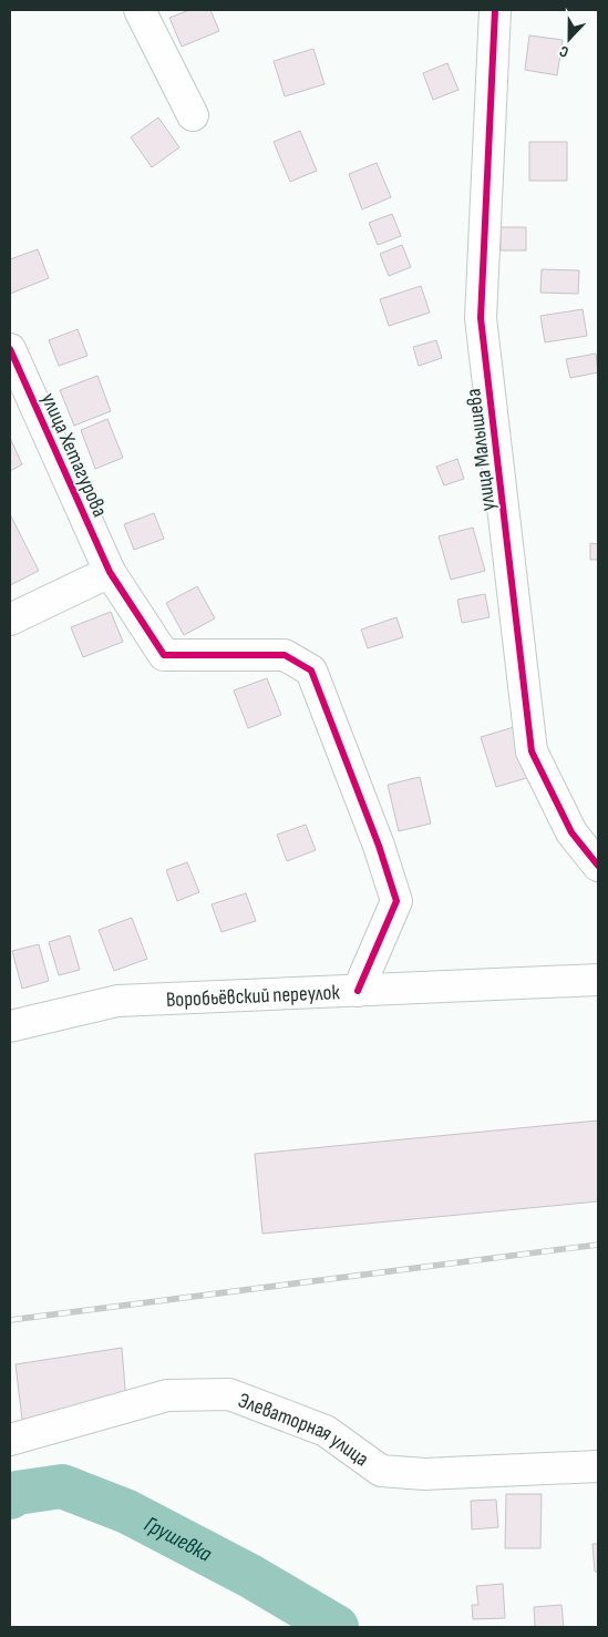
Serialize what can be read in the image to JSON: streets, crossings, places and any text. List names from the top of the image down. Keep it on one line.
{"streets":{"street":["улица Малышева","улица Хетагурова","Воробьёвский переулок","Элеваторная улица"]},"crossings":[["улица Хетагурова","Воробьёвский переулок"]],"water":["Грушевка"],"north":"bottom"}
